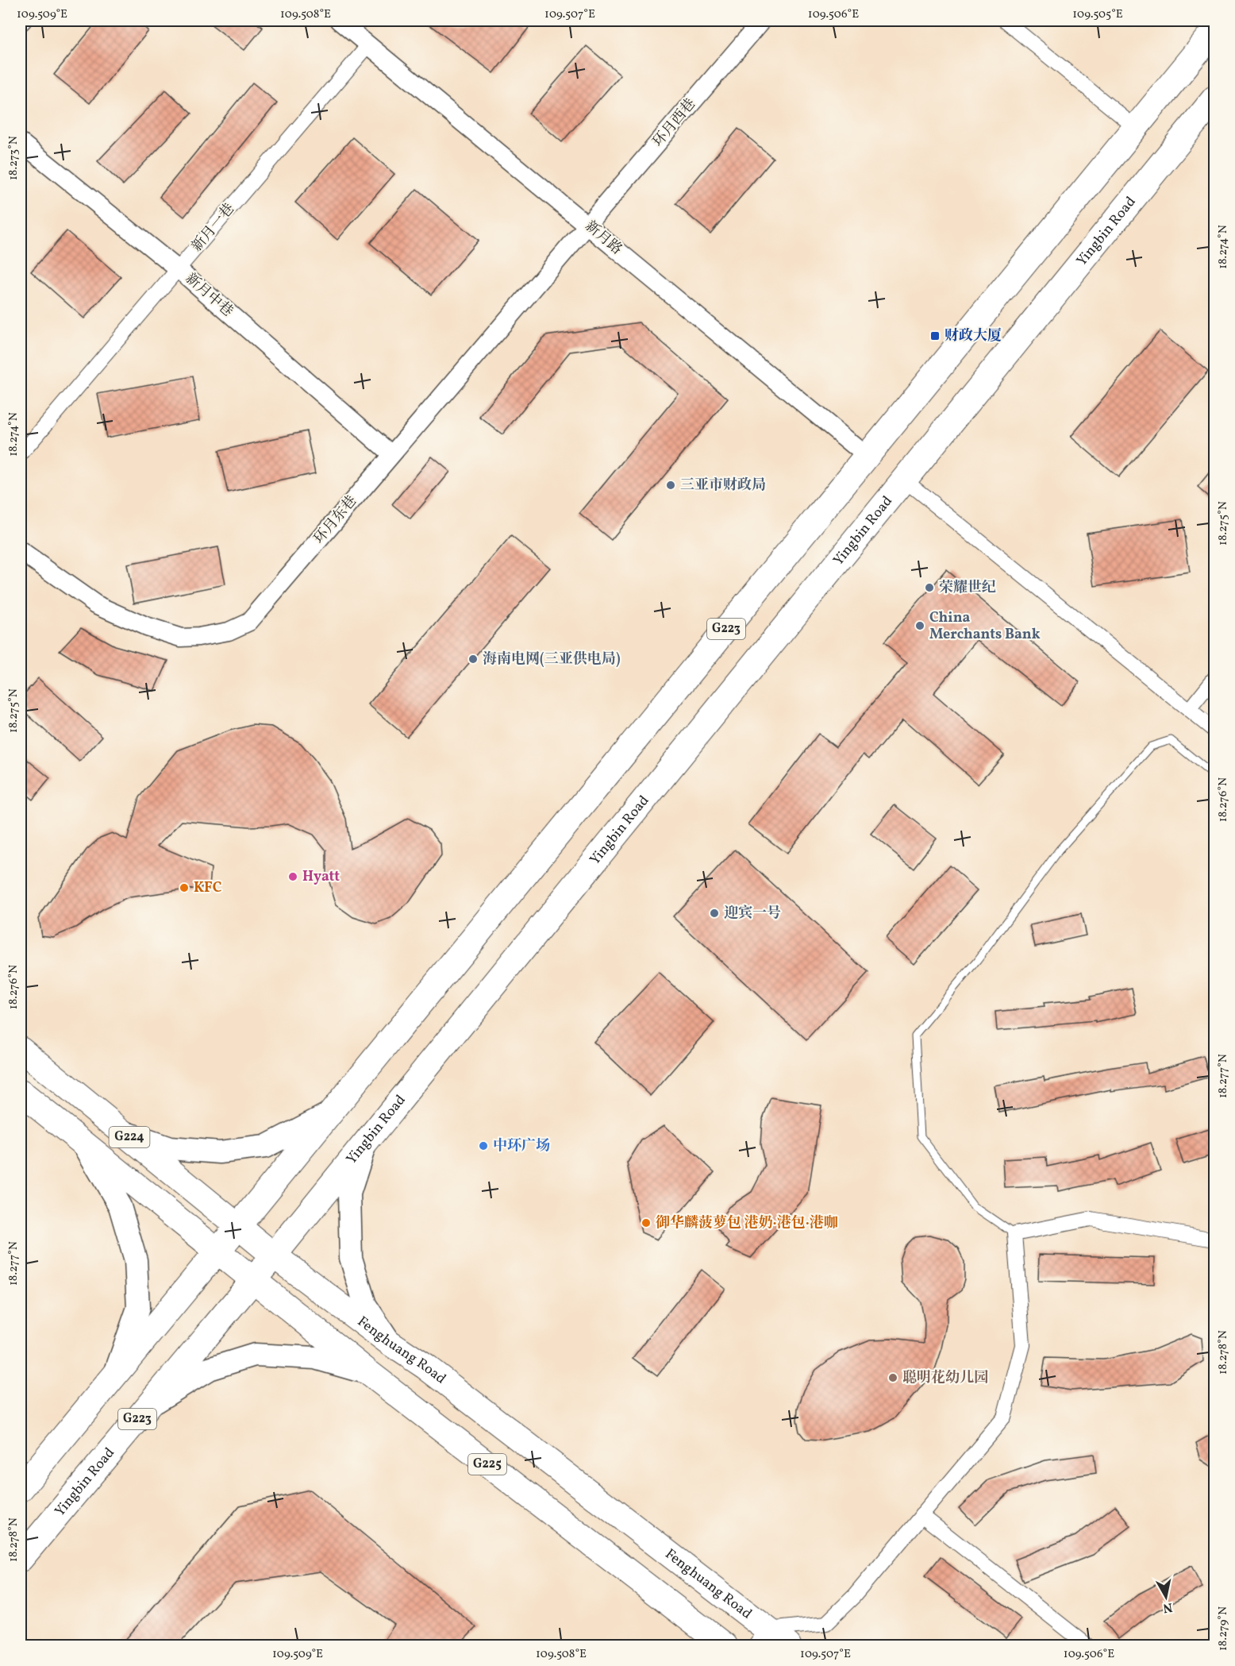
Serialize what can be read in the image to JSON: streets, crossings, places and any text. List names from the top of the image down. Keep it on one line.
{"streets":{"highway":["Yingbin Road","G223","G224","Fenghuang Road","G225"],"street":["环月西巷","新月一巷","新月路","新月中巷","环月东巷"]},"crossings":[["环月西巷","新月路"],["环月西巷","环月东巷"],["新月一巷","新月路"],["新月一巷","新月中巷"],["Yingbin Road","Fenghuang Road"],["Yingbin Road","G225"],["新月路","环月东巷"],["新月路","G223"],["新月中巷","环月东巷"],["G223","G224"],["G223","Fenghuang Road"],["G223","G225"],["G224","G225"]],"places":{"transit":["财政大厦"],"other":["三亚市财政局","荣耀世纪","China Merchants Bank","海南电网(三亚供电局)","Hyatt","KFC","迎宾一号","中环广场","御华麟菠萝包 港奶·港包·港咖","聪明花幼儿园"]},"north":"bottom","coordinates":["109.509°E","109.508°E","109.507°E","109.506°E","109.505°E","18.273°N","18.274°N","18.275°N","18.276°N","18.277°N","18.278°N","18.279°N"]}
